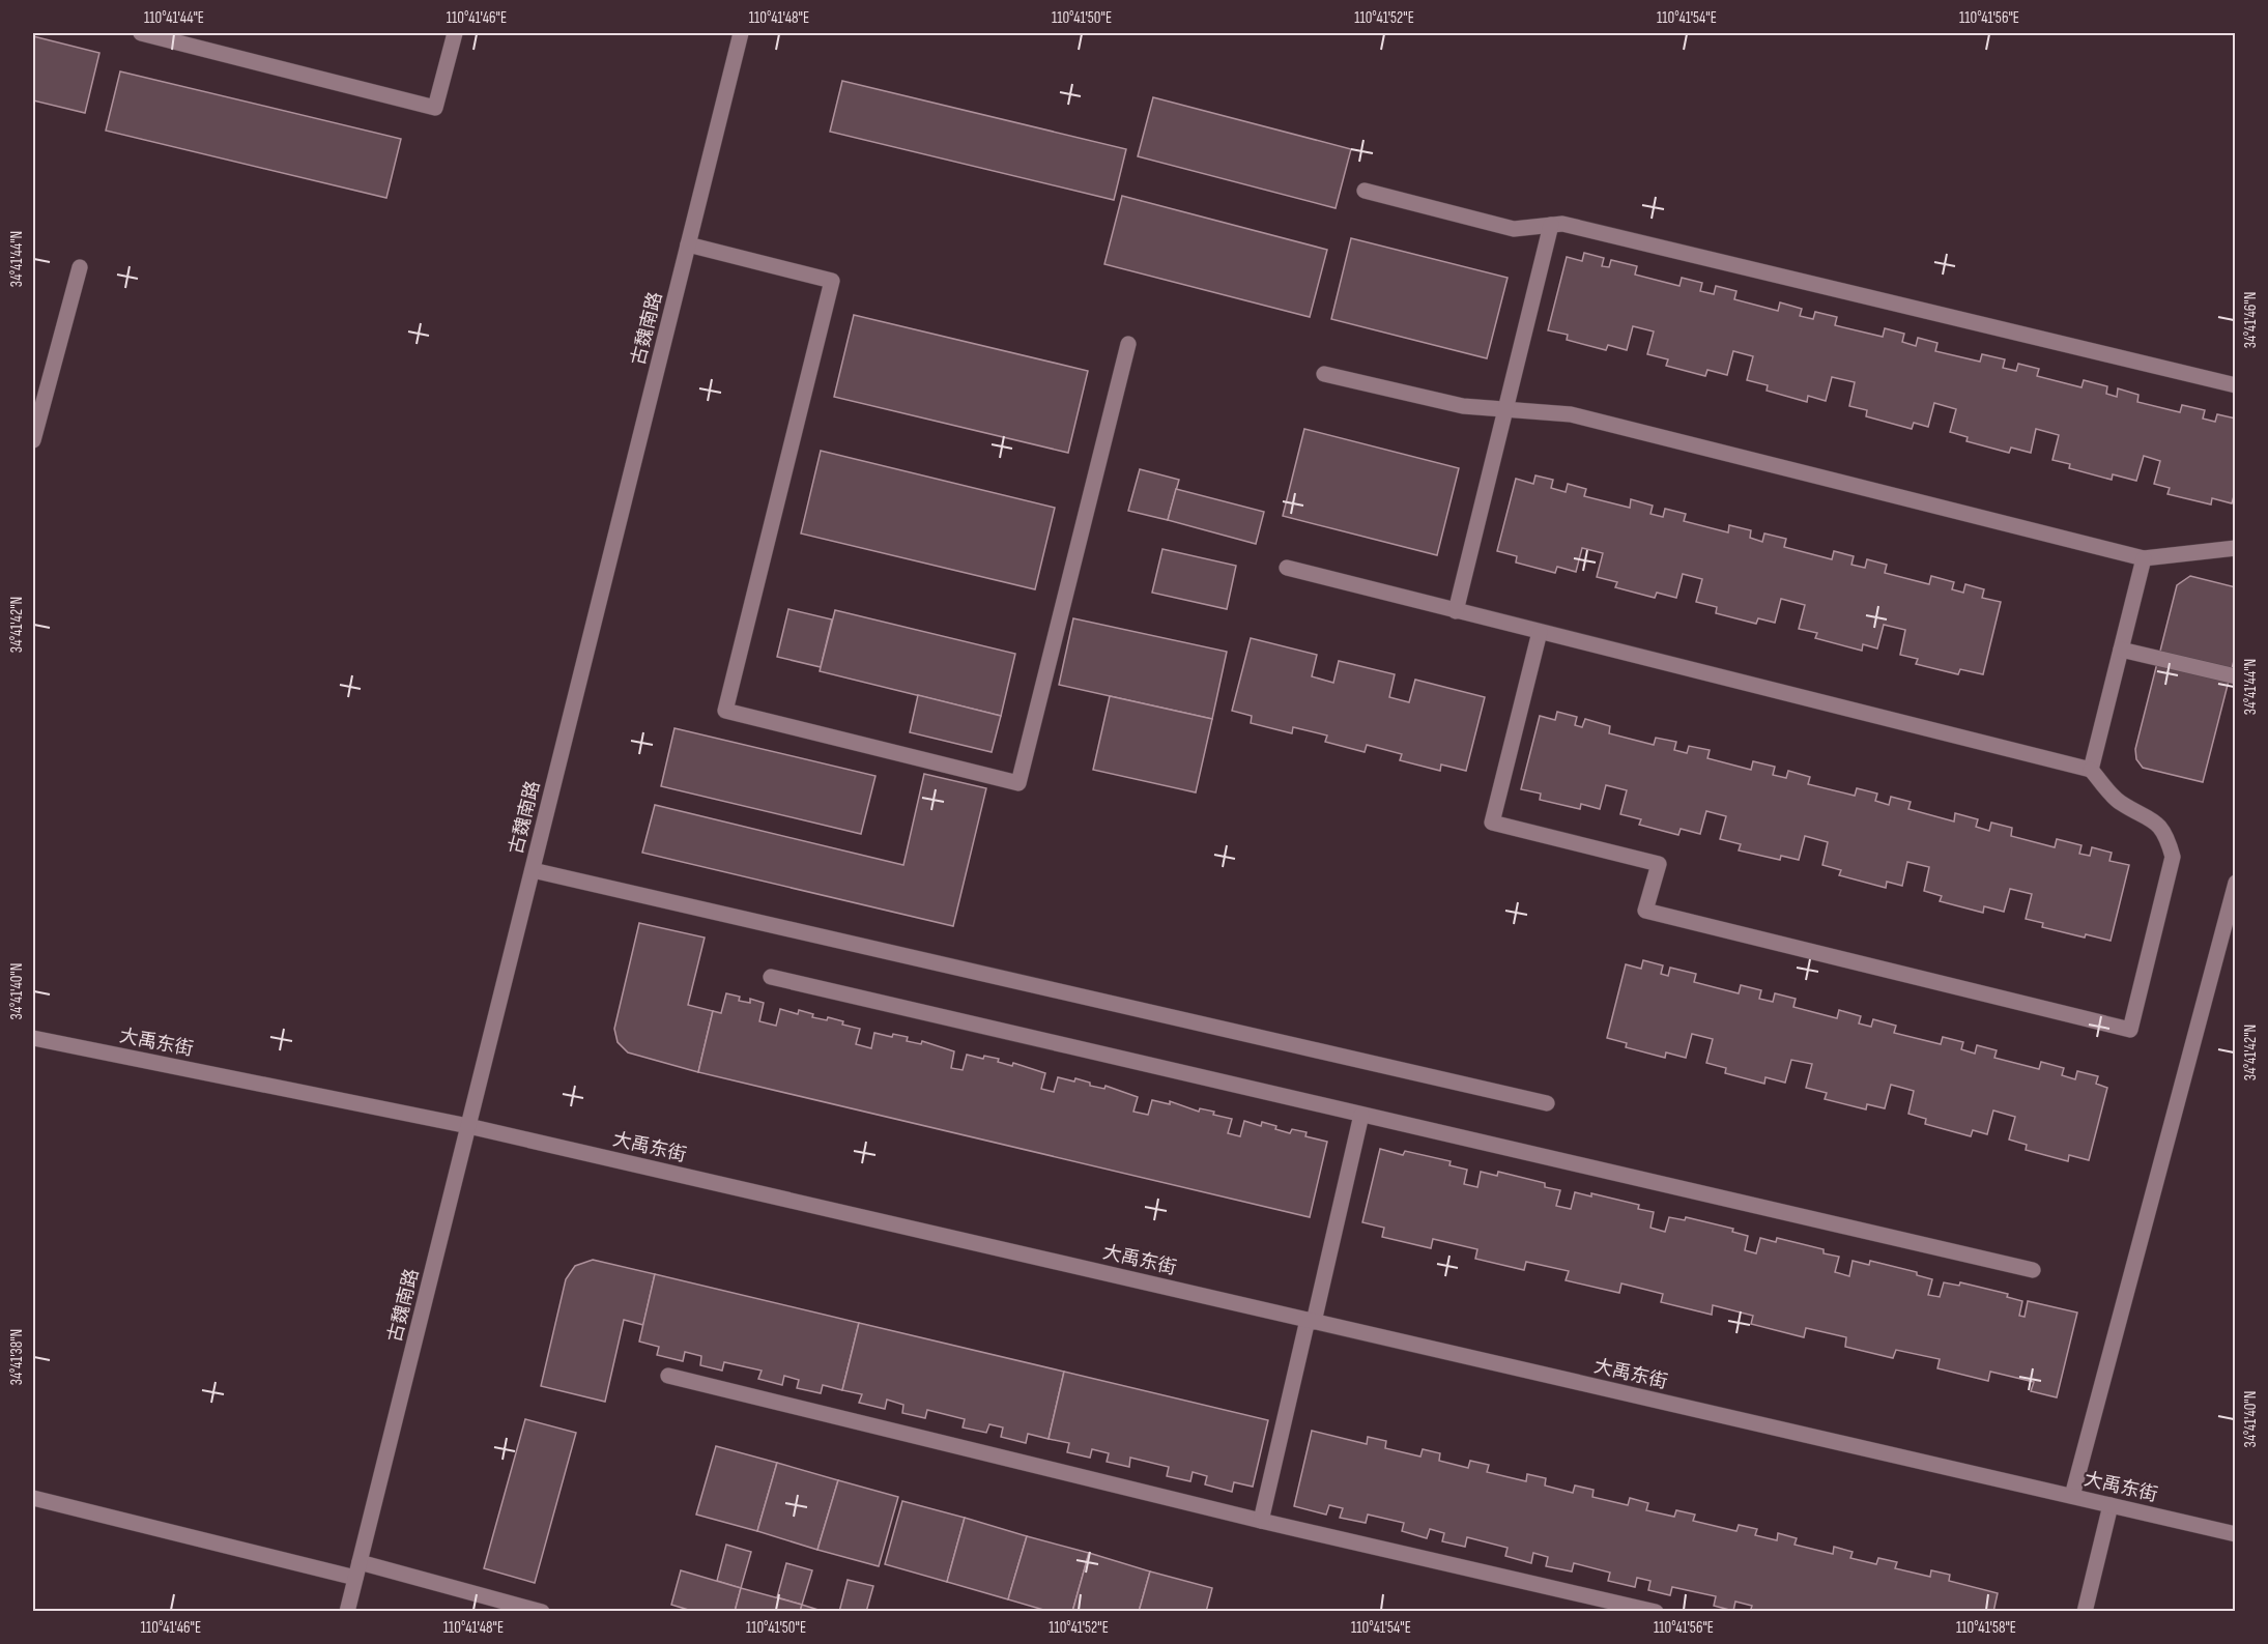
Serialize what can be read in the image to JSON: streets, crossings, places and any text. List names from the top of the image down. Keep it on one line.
{"streets":{"street":["古魏南路","大禹东街"]},"crossings":[["古魏南路","大禹东街"]],"coordinates":["110°41'44\"E","110°41'46\"E","110°41'48\"E","110°41'50\"E","110°41'52\"E","110°41'54\"E","110°41'56\"E","34°41'44\"N","34°41'46\"N","34°41'42\"N","34°41'40\"N","34°41'38\"N","110°41'58\"E"]}
